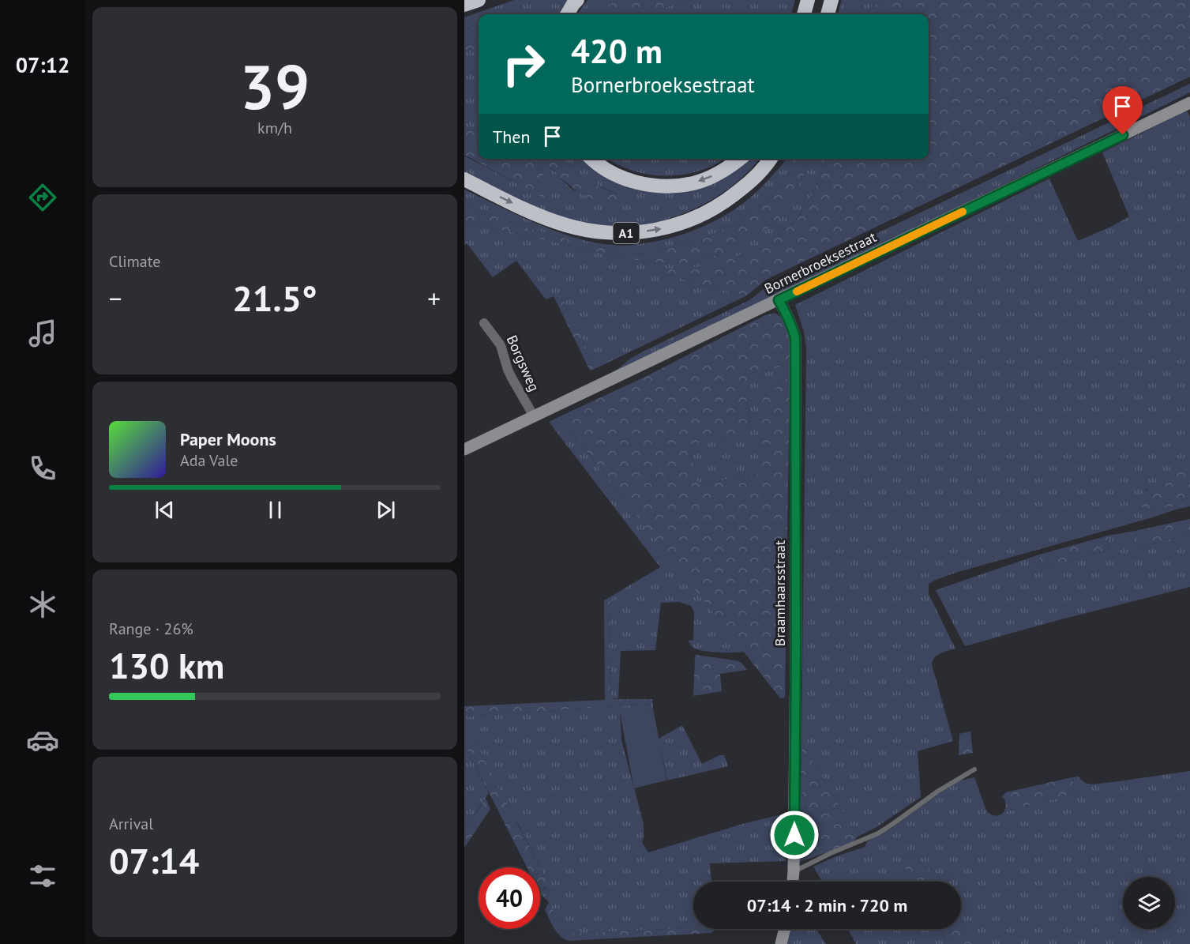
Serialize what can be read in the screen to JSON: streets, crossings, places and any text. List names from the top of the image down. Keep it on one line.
{"streets":{"highway":["A1"],"main road":["Bornerbroeksestraat","Braamhaarsstraat"],"street":["Borgsweg"]},"crossings":[["Bornerbroeksestraat","Borgsweg"],["Bornerbroeksestraat","Braamhaarsstraat"]],"page":{"tabs":"07:12","tile":[["39","km/h"],"Climate",["Range · 26%","130 km"],["Arrival","07:14"]],"turn":["420 m","Bornerbroeksestraat"],"then":"Then","heat":["−","21.5°","+"],"song":["Paper Moons","Ada Vale"],"limit":"40","trip":"07:14 · 2 min · 720 m"}}
